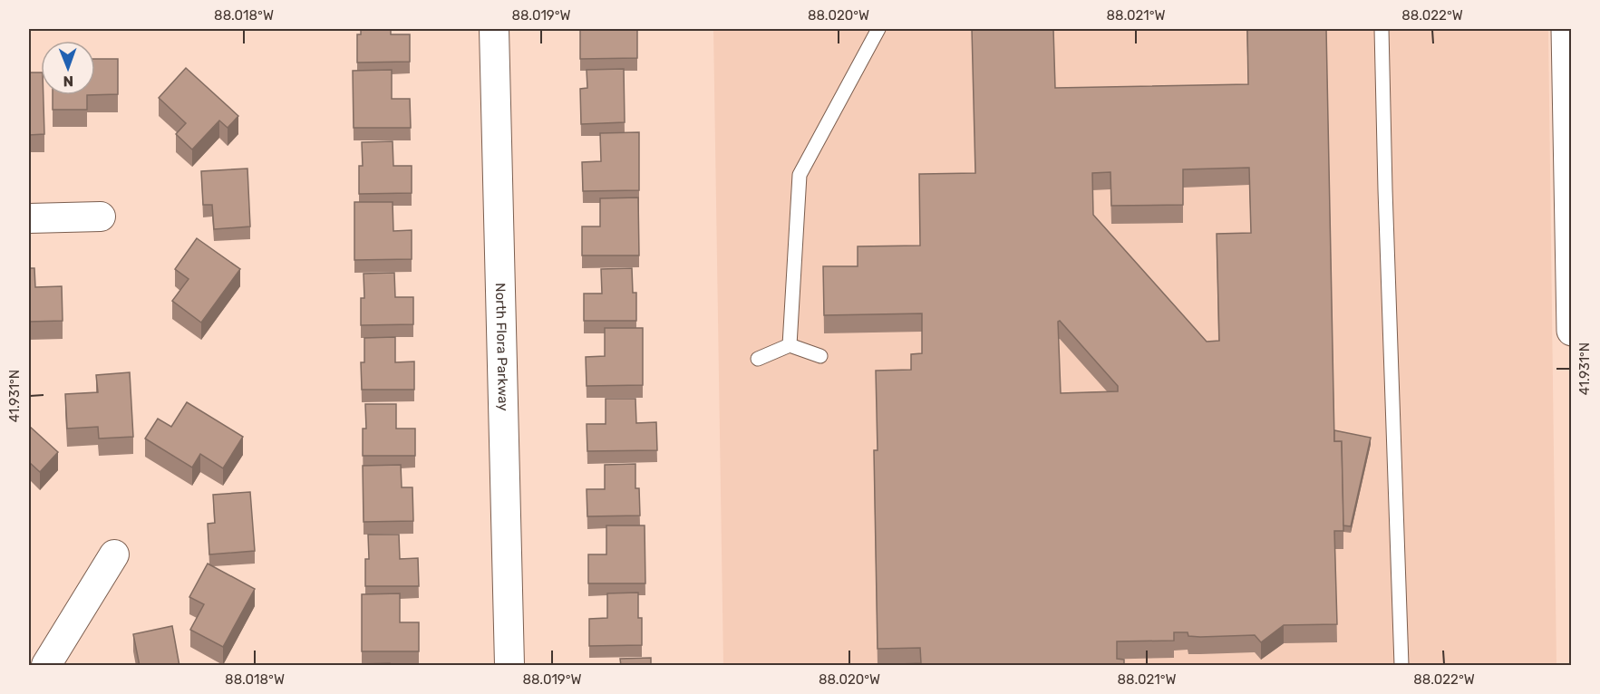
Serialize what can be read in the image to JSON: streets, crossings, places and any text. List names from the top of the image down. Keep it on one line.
{"streets":{"street":["North Flora Parkway"]},"north":"bottom","coordinates":["88.018°W","88.019°W","88.020°W","88.021°W","88.022°W","41.931°N"]}
